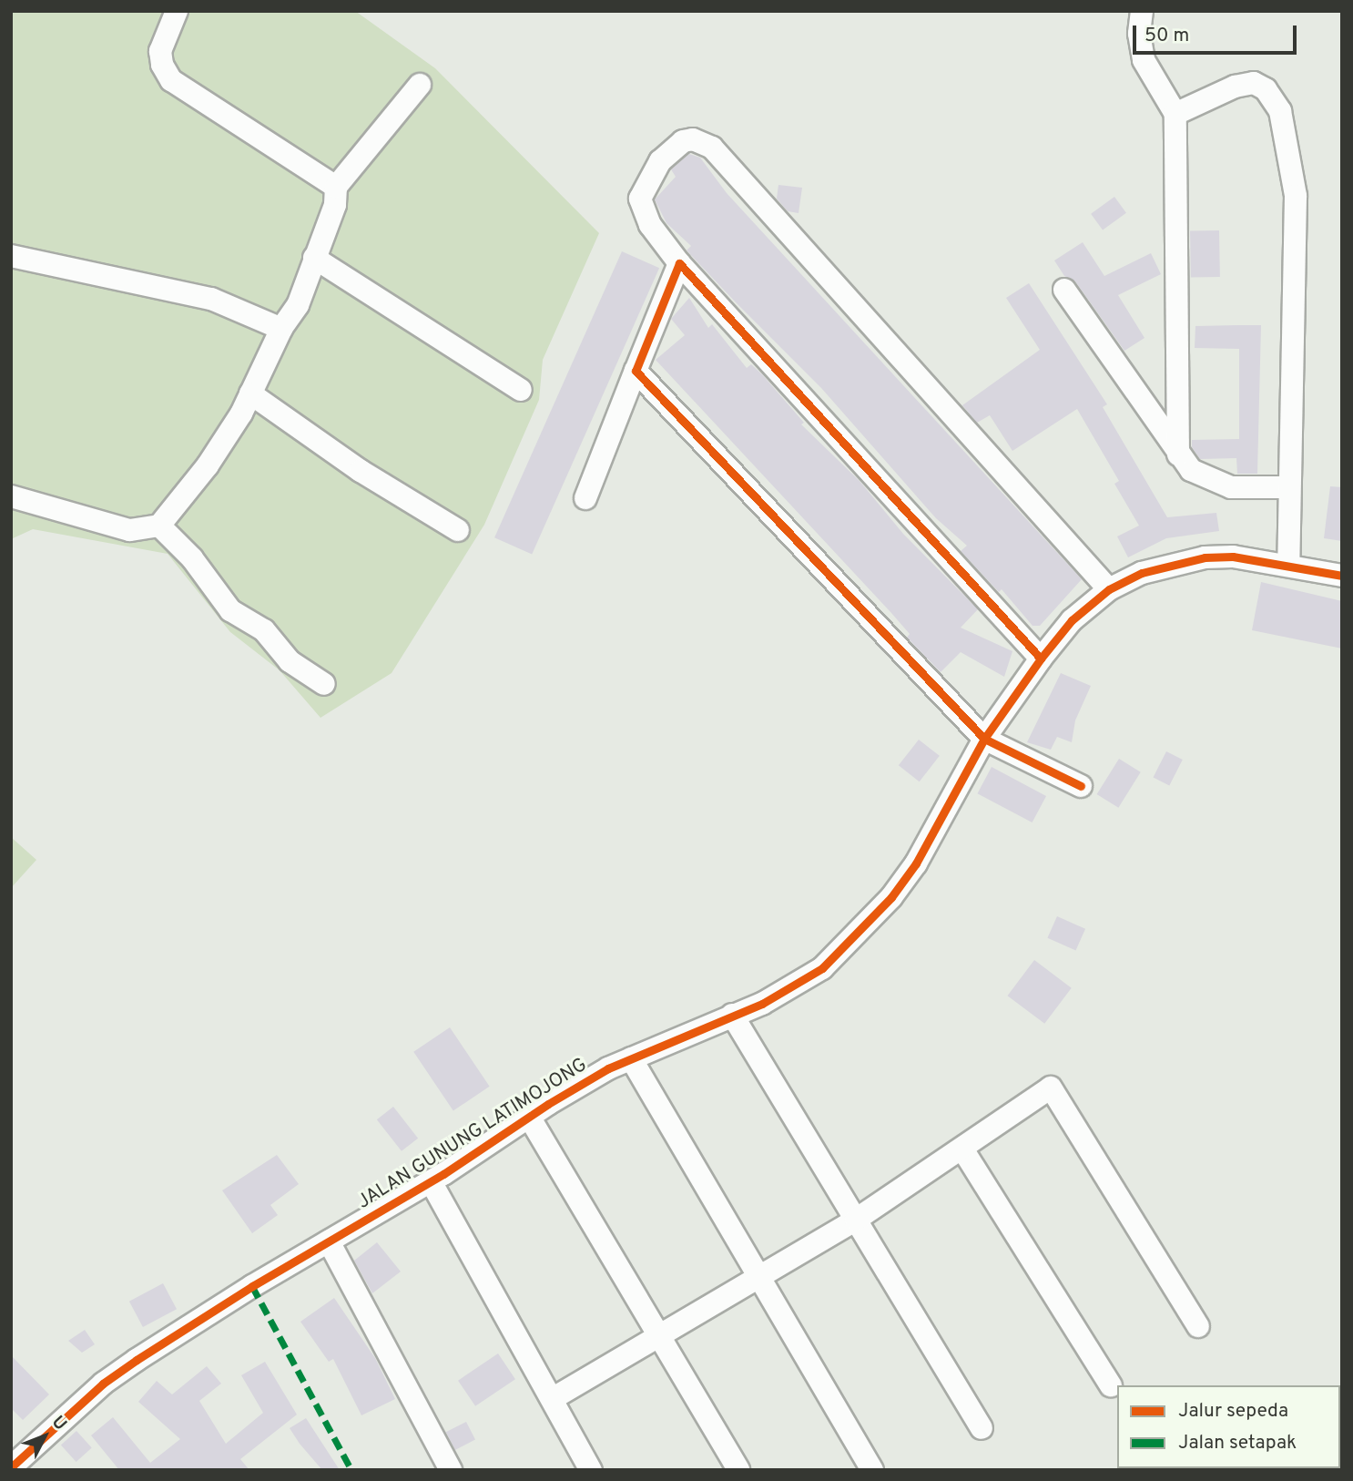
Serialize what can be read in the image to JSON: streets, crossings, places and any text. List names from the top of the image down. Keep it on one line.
{"streets":{"street":["JALAN GUNUNG LATIMOJONG"]},"legend":["Jalur sepeda","Jalan setapak"],"scale_bar":"50 m","north":"top right"}
